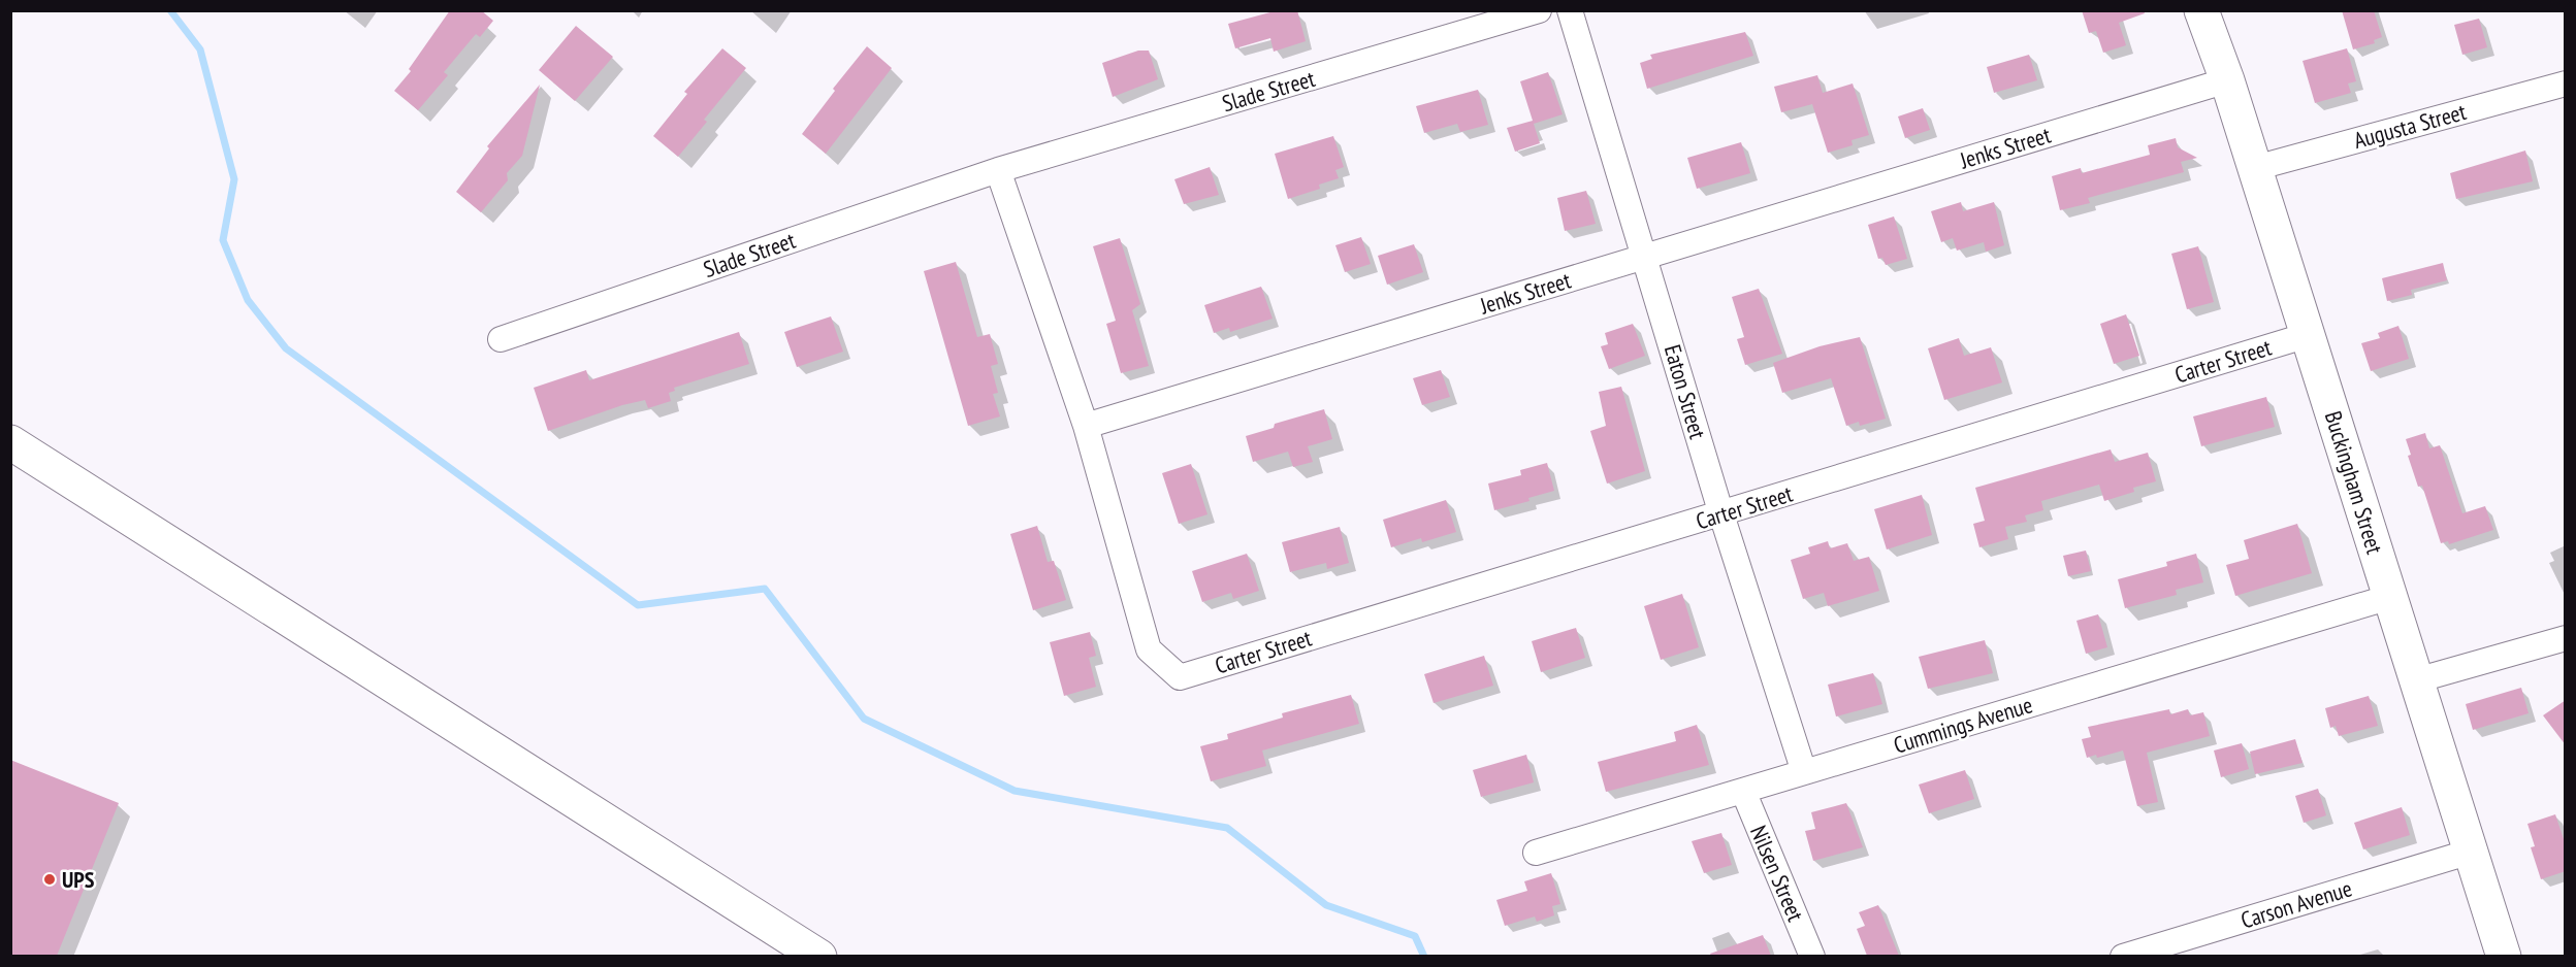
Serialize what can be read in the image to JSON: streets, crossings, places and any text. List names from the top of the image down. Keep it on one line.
{"streets":{"main road":["Buckingham Street"],"street":["Slade Street","Augusta Street","Jenks Street","Carter Street","Eaton Street","Cummings Avenue","Nilsen Street","Carson Avenue"]},"crossings":[["Augusta Street","Buckingham Street"],["Jenks Street","Carter Street"],["Jenks Street","Eaton Street"],["Jenks Street","Buckingham Street"],["Carter Street","Eaton Street"],["Carter Street","Buckingham Street"],["Eaton Street","Cummings Avenue"],["Buckingham Street","Cummings Avenue"],["Buckingham Street","Carson Avenue"],["Cummings Avenue","Nilsen Street"]],"places":["UPS"]}
